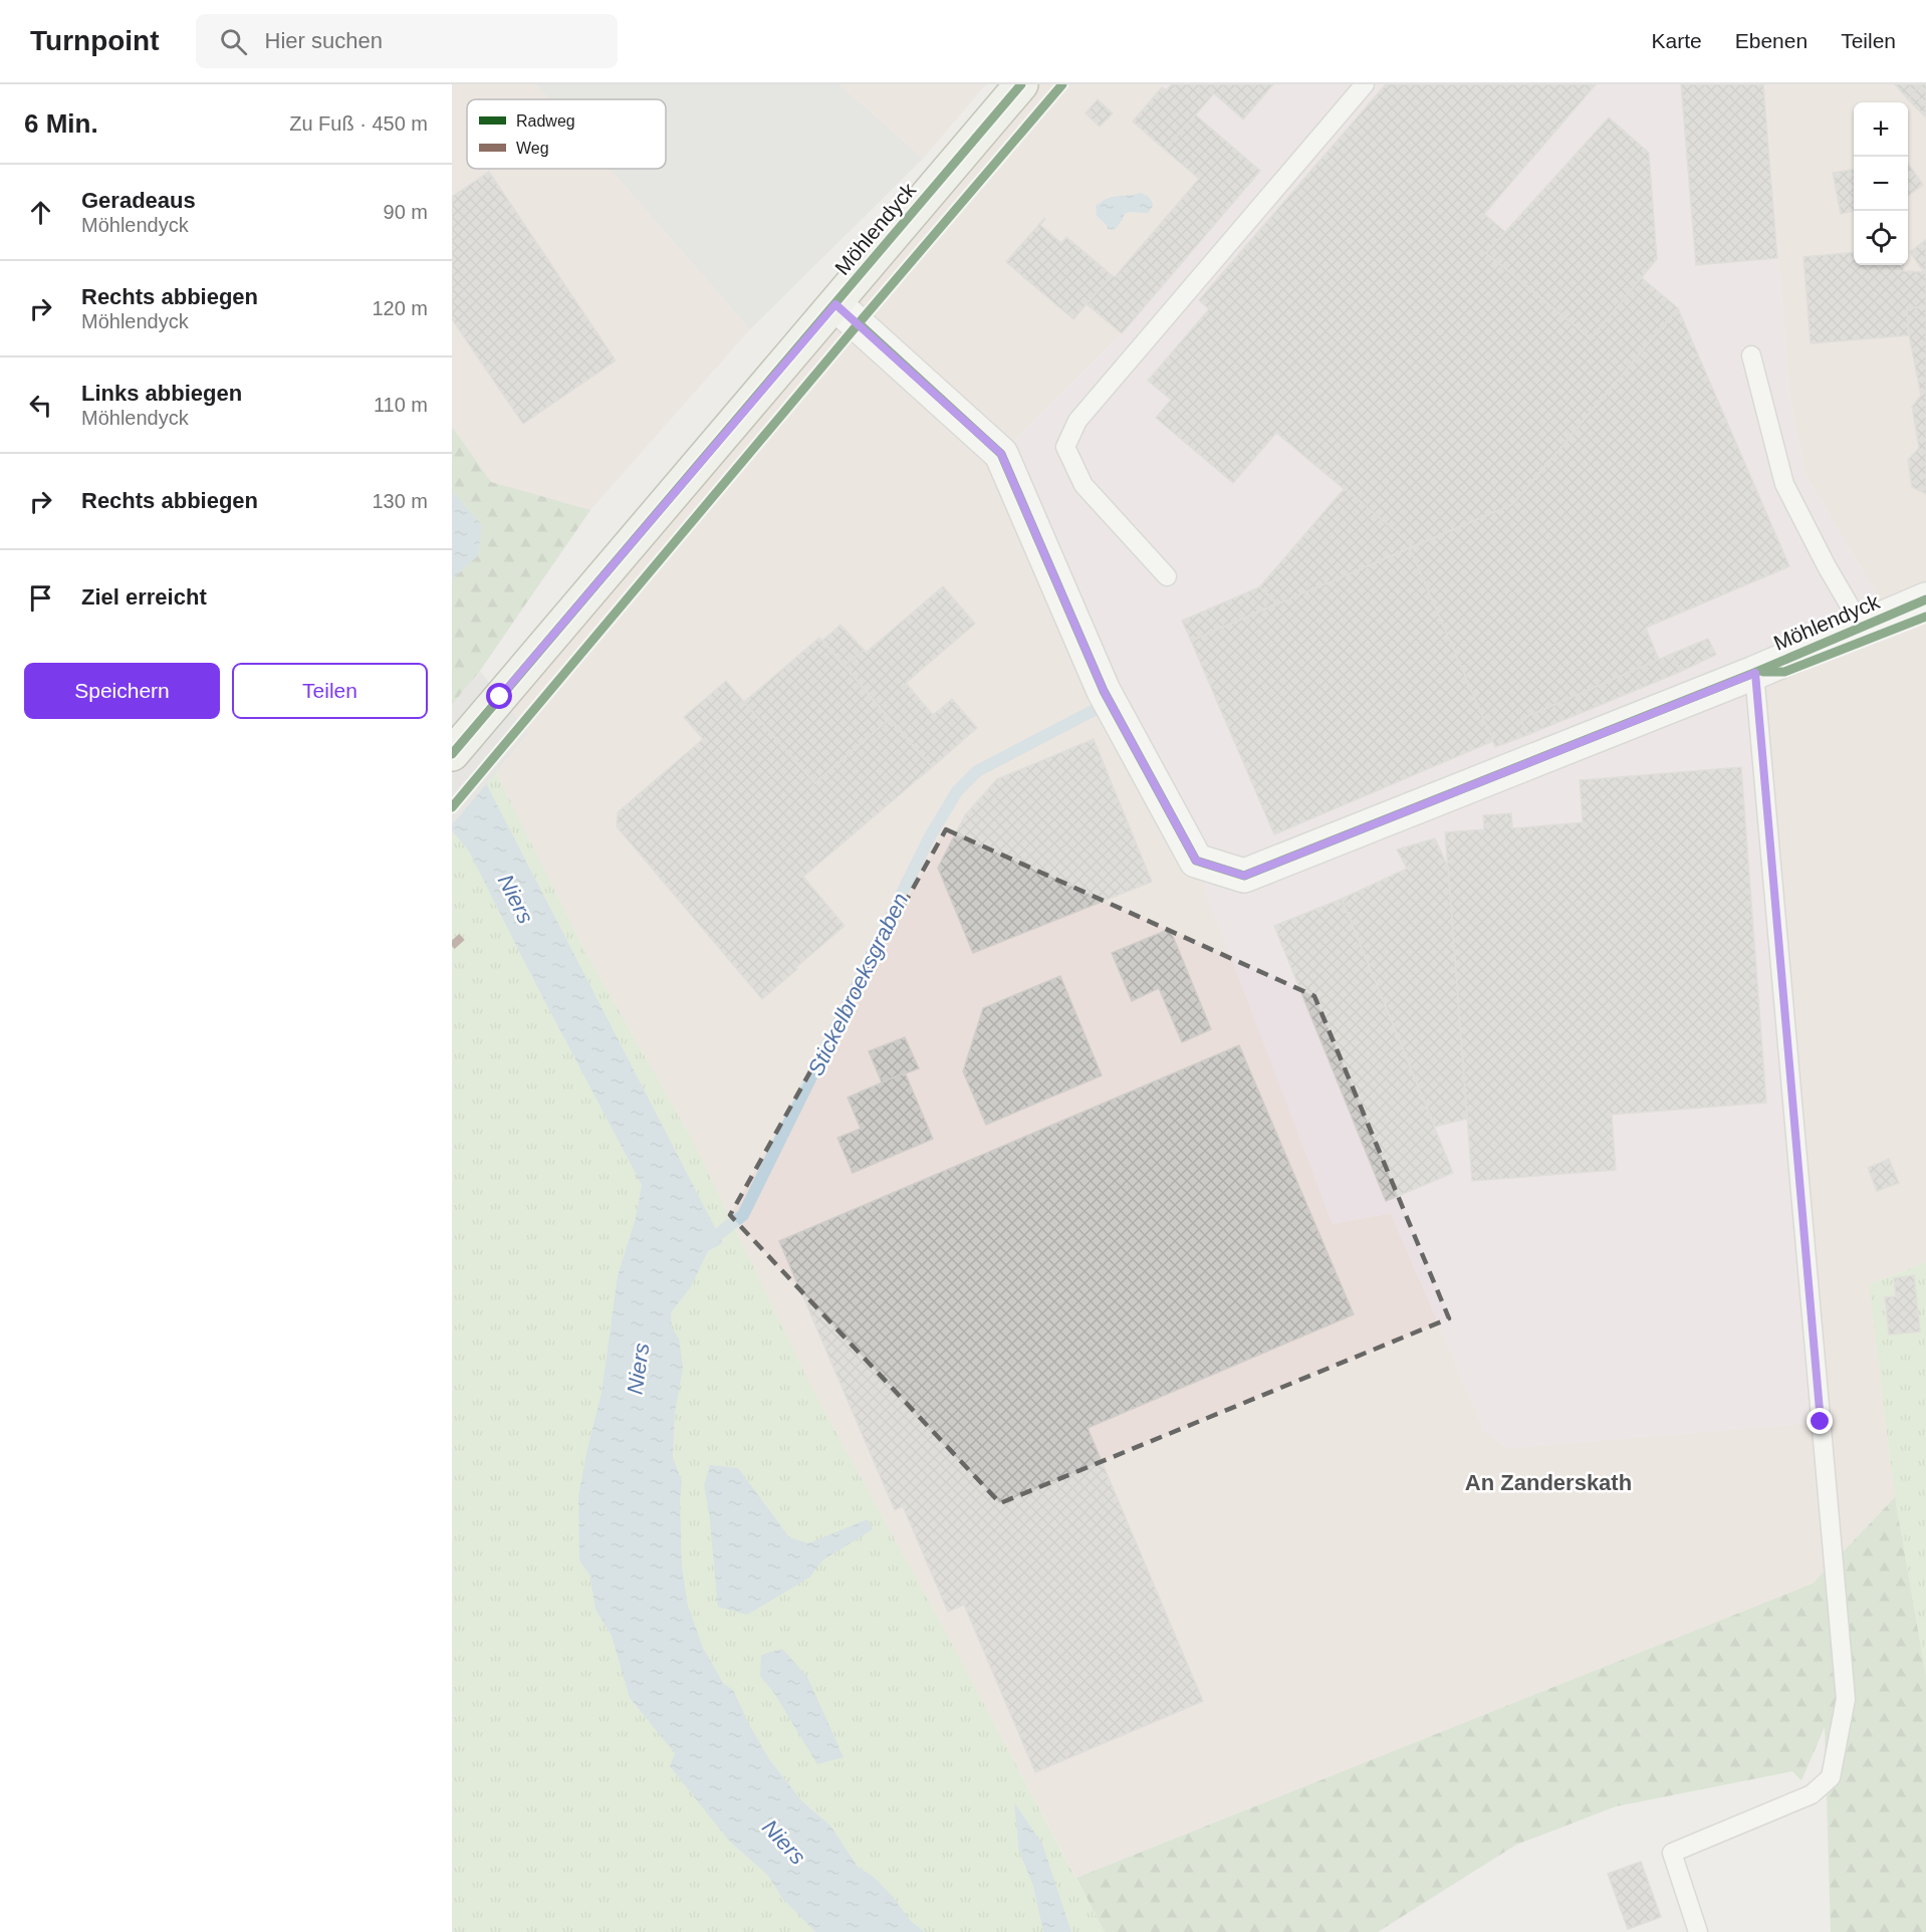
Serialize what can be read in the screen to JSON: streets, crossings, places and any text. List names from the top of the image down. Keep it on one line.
{"streets":{"street":["Möhlendyck"]},"districts":["An Zanderskath"],"water":["Niers","Stickelbroeksgraben"],"legend":["Radweg","Weg"],"page":{"header":"Turnpoint","search":"Hier suchen","nav":["Karte","Ebenen","Teilen"],"heading":["6 Min.","Zu Fuß · 450 m"],"map_buttons":["+","−"],"list":[["Geradeaus","Möhlendyck","90 m"],["Rechts abbiegen","Möhlendyck","120 m"],["Links abbiegen","Möhlendyck","110 m"],["Rechts abbiegen","130 m"],"Ziel erreicht"],"buttons":["Speichern","Teilen"]}}
